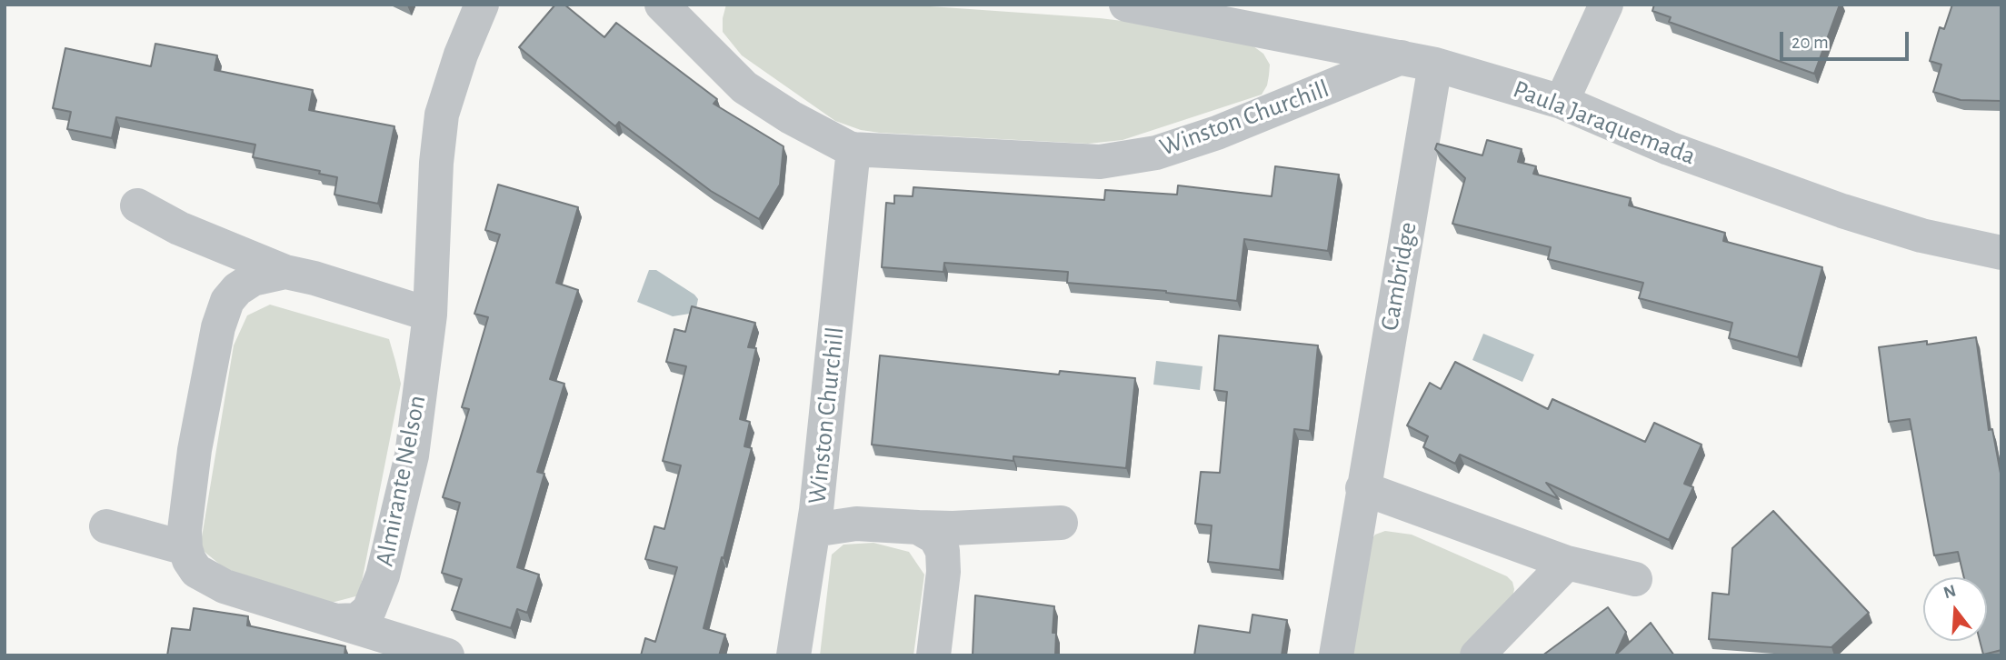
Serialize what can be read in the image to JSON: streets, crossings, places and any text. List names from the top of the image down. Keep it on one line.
{"streets":{"street":["Winston Churchill","Paula Jaraquemada","Cambridge","Almirante Nelson"]},"crossings":[["Winston Churchill","Paula Jaraquemada"],["Paula Jaraquemada","Cambridge"]],"scale_bar":"20 m","north":"top"}
